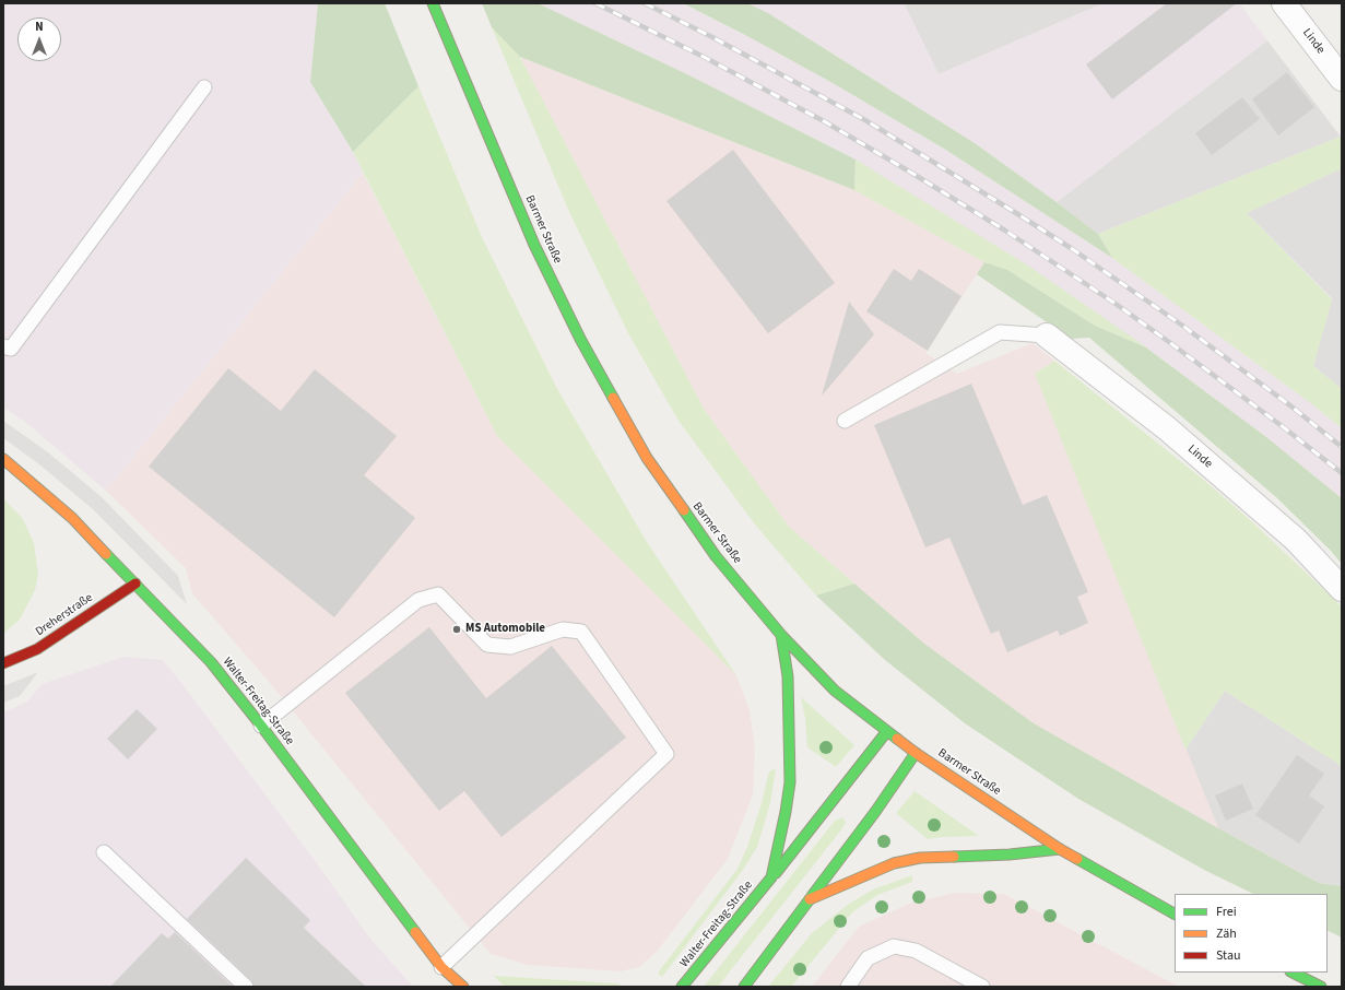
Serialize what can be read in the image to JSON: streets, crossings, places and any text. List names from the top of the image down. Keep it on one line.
{"streets":{"main road":["Barmer Straße","Dreherstraße","Walter-Freitag-Straße"],"street":["Linde"]},"crossings":[["Barmer Straße","Walter-Freitag-Straße"],["Dreherstraße","Walter-Freitag-Straße"]],"places":["MS Automobile"],"legend":["Frei","Zäh","Stau"],"north":"top"}
